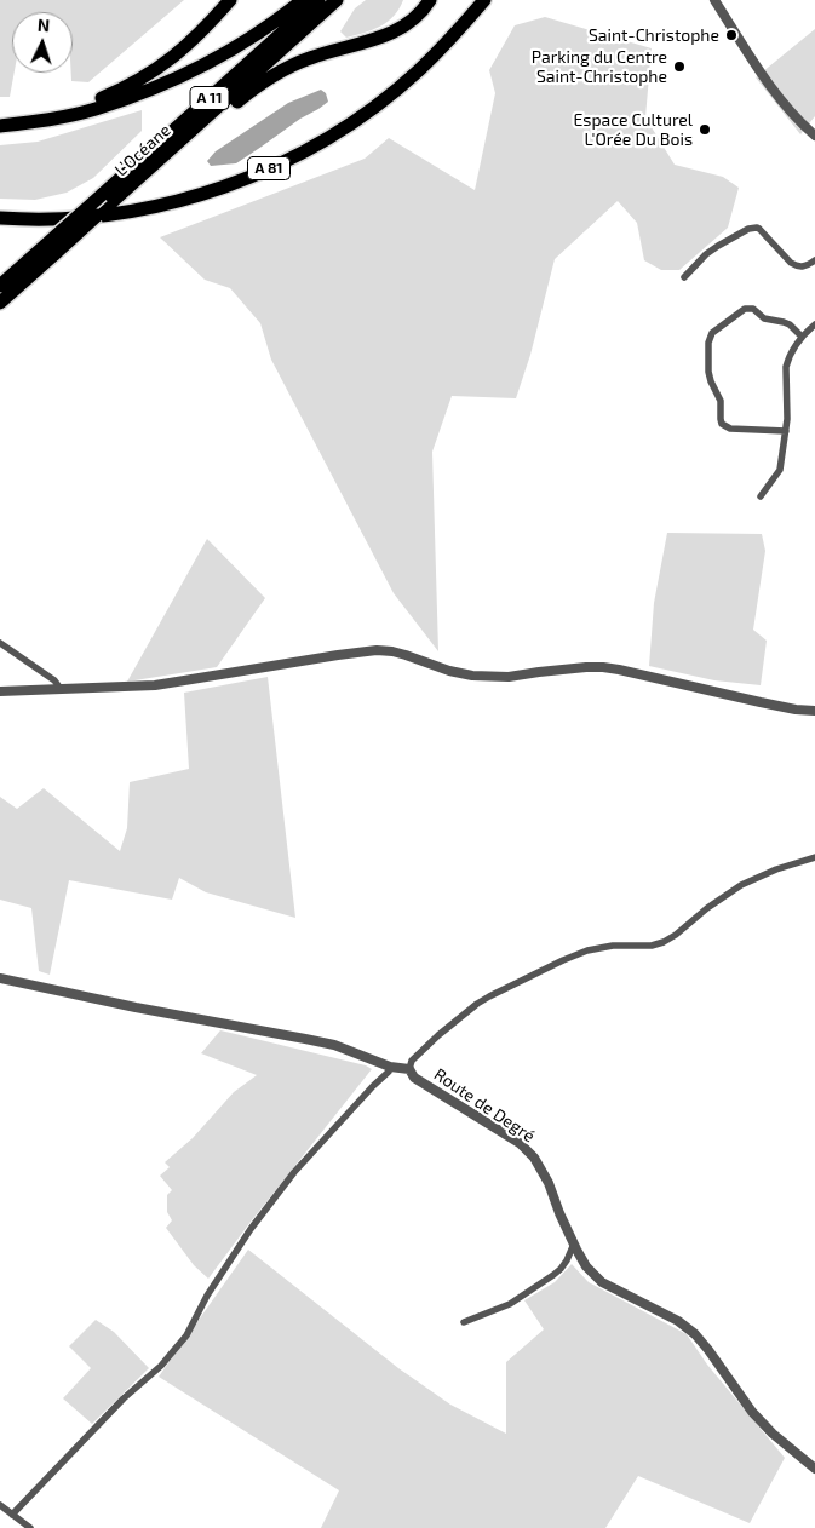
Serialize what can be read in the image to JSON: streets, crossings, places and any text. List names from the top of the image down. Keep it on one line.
{"streets":{"highway":["A 11","L’Océane","A 81"],"street":["Route de Degré"]},"places":["Saint-Christophe","Parking du Centre Saint-Christophe","Espace Culturel L'Orée Du Bois"],"north":"top"}
